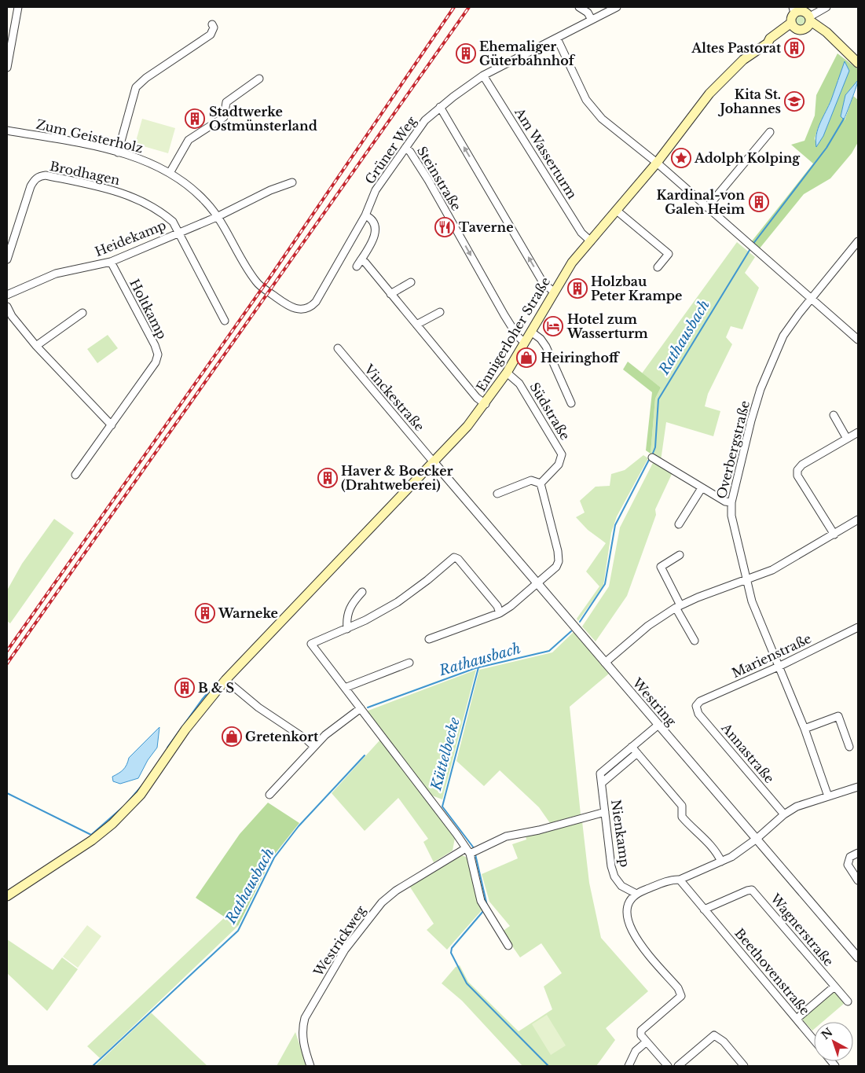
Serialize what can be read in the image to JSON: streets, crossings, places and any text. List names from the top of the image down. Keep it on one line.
{"streets":{"main road":["Ennigerloher Straße"],"street":["Zum Geisterholz","Grüner Weg","Am Wasserturm","Brodhagen","Steinstraße","Heidekamp","Holtkamp","Vinckestraße","Südstraße","Overbergstraße","Marienstraße","Westring","Annastraße","Nienkamp","Wagnerstraße","Westrickweg","Beethovenstraße"]},"crossings":[["Zum Geisterholz","Grüner Weg"],["Zum Geisterholz","Heidekamp"],["Grüner Weg","Am Wasserturm"],["Grüner Weg","Steinstraße"],["Grüner Weg","Heidekamp"],["Am Wasserturm","Ennigerloher Straße"],["Brodhagen","Heidekamp"],["Steinstraße","Ennigerloher Straße"],["Heidekamp","Holtkamp"],["Ennigerloher Straße","Vinckestraße"],["Ennigerloher Straße","Südstraße"],["Ennigerloher Straße","Westring"],["Vinckestraße","Westring"],["Overbergstraße","Marienstraße"],["Marienstraße","Annastraße"],["Westring","Nienkamp"],["Nienkamp","Westrickweg"],["Wagnerstraße","Beethovenstraße"]],"water":["Rathausbach","Küttelbecke"],"places":{"building":["Altes Pastorat","Ehemaliger Güterbahnhof","Stadtwerke Ostmünsterland","Kardinal-von Galen Heim","Holzbau Peter Krampe","Haver & Boecker (Drahtweberei)","Warneke","B & S"],"school or university":["Kita St. Johannes"],"place":["Adolph Kolping"],"restaurant":["Taverne"],"hotel":["Hotel zum Wasserturm"],"shop":["Heiringhoff","Gretenkort"]},"north":"top left"}
